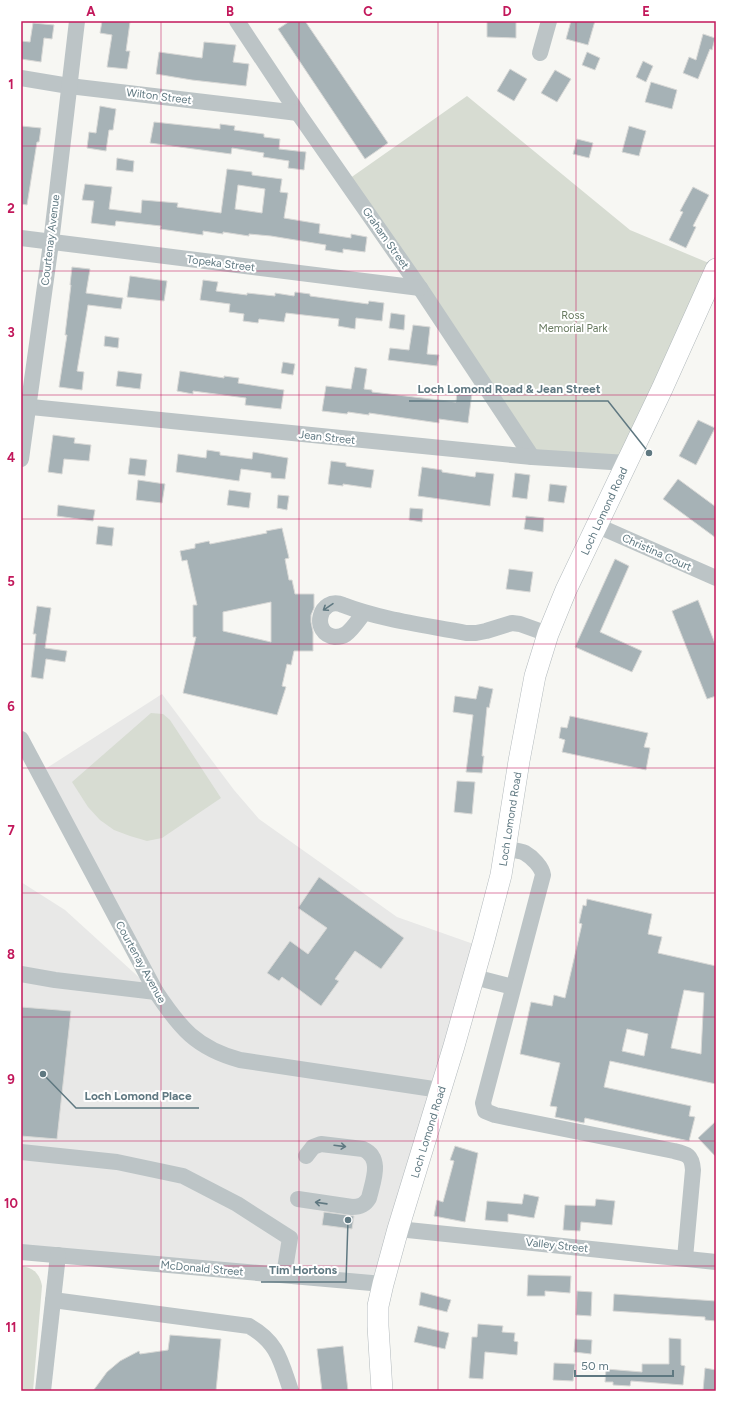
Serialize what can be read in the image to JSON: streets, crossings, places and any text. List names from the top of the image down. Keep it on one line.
{"streets":{"main road":["Loch Lomond Road"],"street":["Wilton Street","Graham Street","Courtenay Avenue","Topeka Street","Jean Street","Christina Court","Valley Street","McDonald Street"]},"crossings":[["Wilton Street","Graham Street"],["Wilton Street","Courtenay Avenue"],["Graham Street","Topeka Street"],["Graham Street","Jean Street"],["Courtenay Avenue","Topeka Street"],["Courtenay Avenue","Jean Street"],["Courtenay Avenue","Loch Lomond Road"],["Jean Street","Loch Lomond Road"],["Loch Lomond Road","Christina Court"],["Loch Lomond Road","Valley Street"],["Loch Lomond Road","McDonald Street"]],"parks":["Ross Memorial Park"],"places":["Loch Lomond Road & Jean Street","Loch Lomond Place","Tim Hortons"],"scale_bar":"50 m","grid":{"columns":["A","B","C","D","E"],"rows":["1","2","3","4","5","6","7","8","9","10","11"]}}
